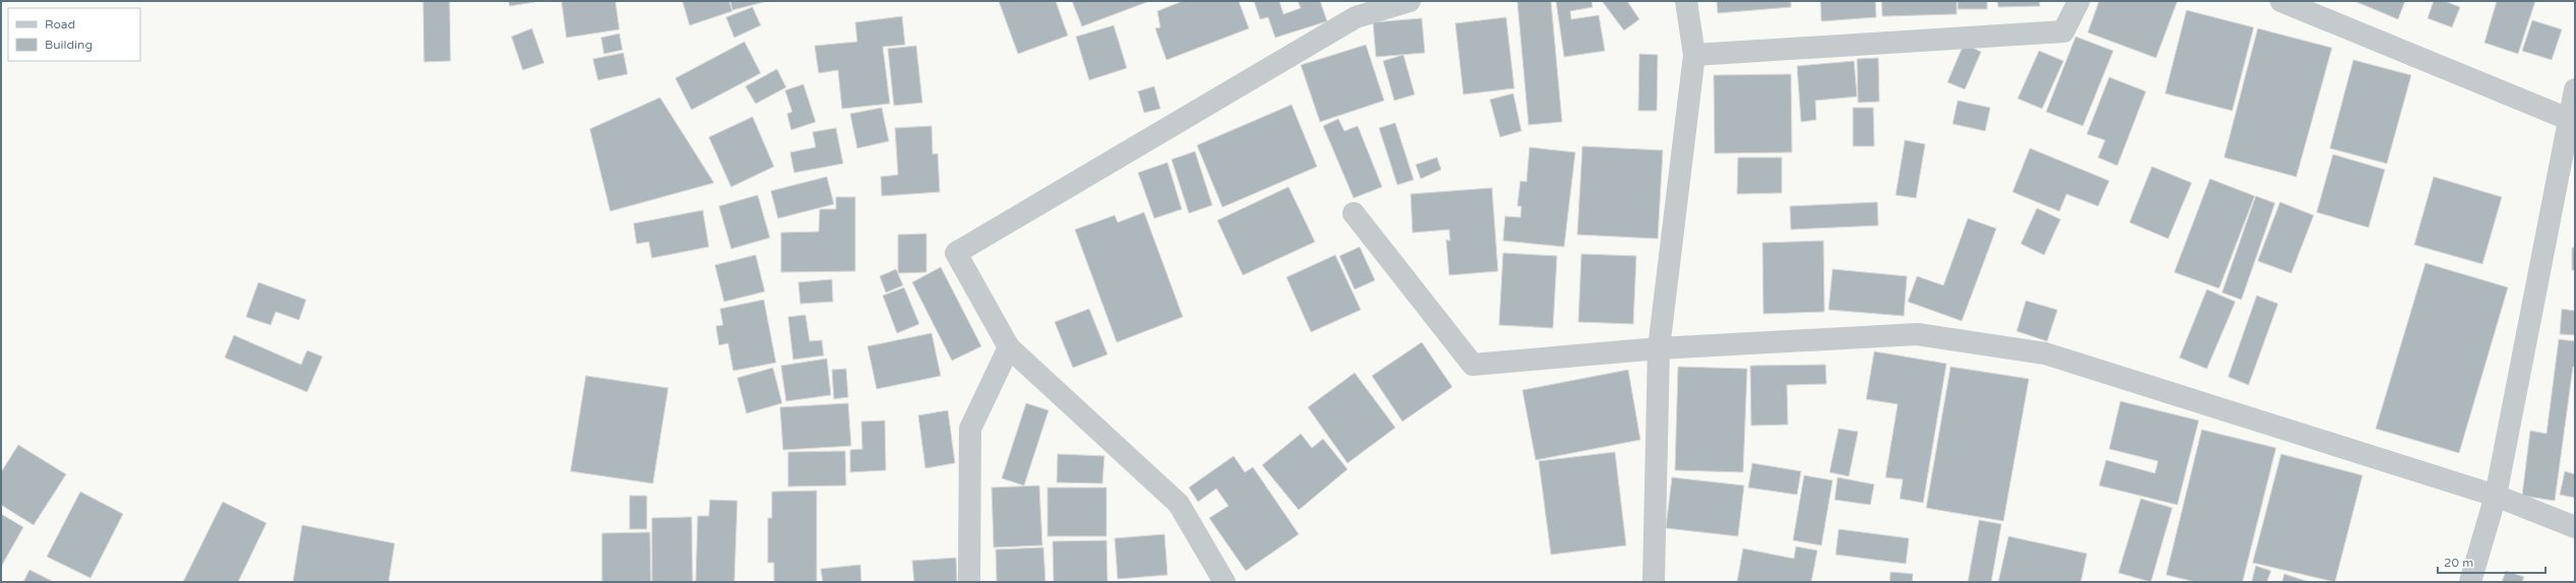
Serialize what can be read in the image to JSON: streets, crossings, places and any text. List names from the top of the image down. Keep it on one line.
{"legend":["Road","Building"],"scale_bar":"20 m"}
